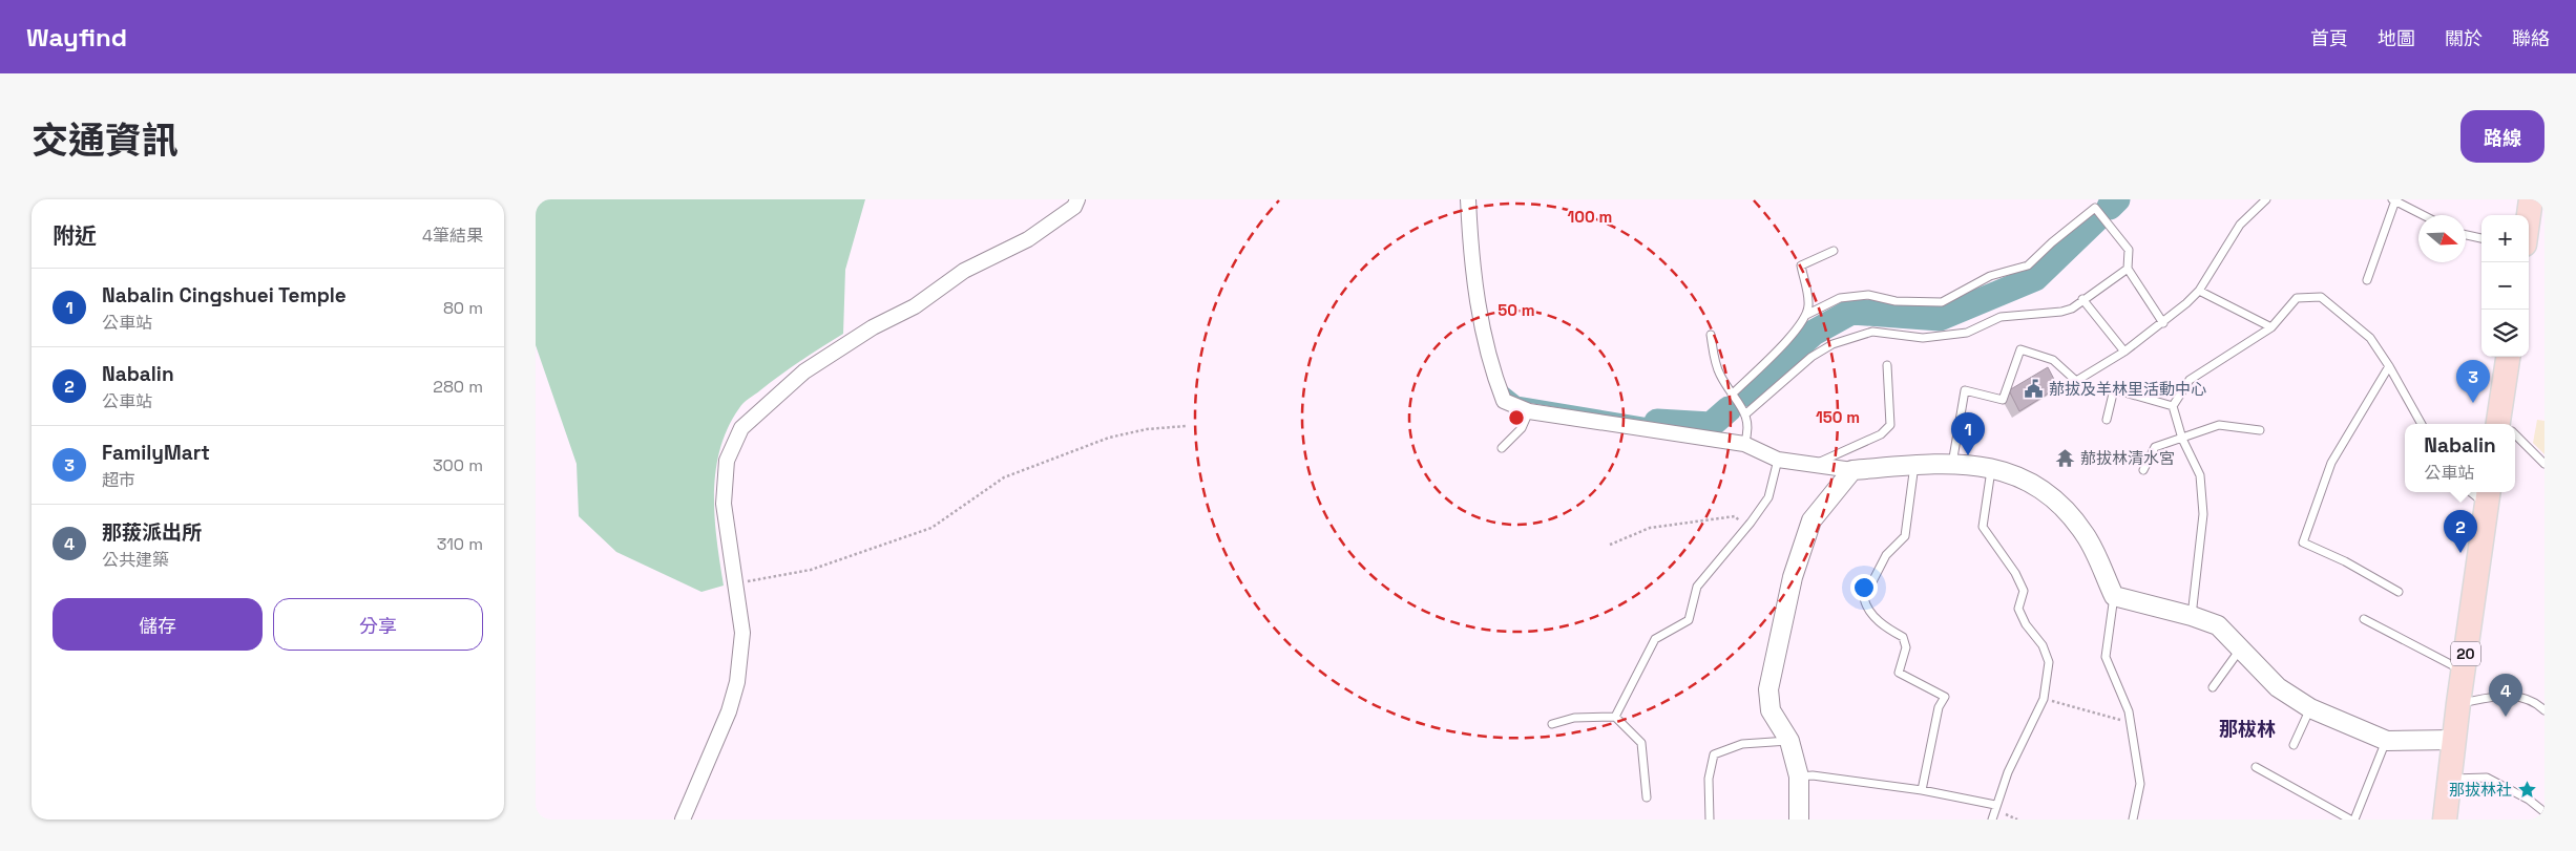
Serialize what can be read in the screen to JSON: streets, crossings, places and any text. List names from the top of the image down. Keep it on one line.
{"streets":{"main road":["20"]},"districts":["那柭林"],"places":{"public building":["𦰡拔及羊林里活動中心"],"temple":["𦰡拔林清水宮"],"place":["那拔林社"]},"north":"right","page":{"header":"Wayfind","nav":["首頁","地圖","關於","聯絡"],"title":"交通資訊","buttons":["路線",["儲存","分享"]],"heading":["附近","4筆結果"],"map_buttons":["+","−"],"list":[{"mark":"1","name":"Nabalin Cingshuei Temple","note":"公車站","value":"80 m"},{"mark":"2","name":"Nabalin","note":"公車站","value":"280 m"},{"mark":"3","name":"FamilyMart","note":"超市","value":"300 m"},{"mark":"4","name":"那菝派出所","note":"公共建築","value":"310 m"}],"pins":["3","1","2","4"],"popup":["Nabalin","公車站"]},"rings":["100 m","50 m","150 m"]}
